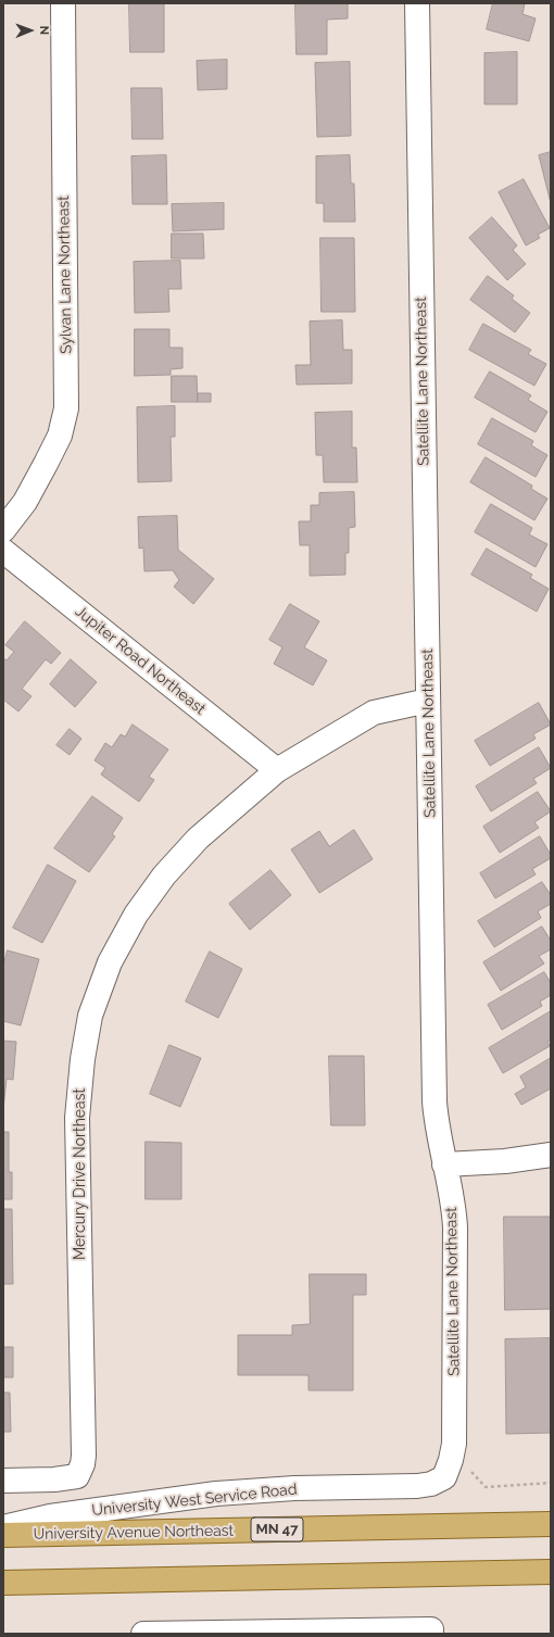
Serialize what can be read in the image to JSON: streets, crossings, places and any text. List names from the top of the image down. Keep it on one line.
{"streets":{"main road":["MN 47","University Avenue Northeast"],"street":["Sylvan Lane Northeast","Satellite Lane Northeast","Jupiter Road Northeast","Mercury Drive Northeast","University West Service Road"]},"crossings":[["Satellite Lane Northeast","Mercury Drive Northeast"],["Satellite Lane Northeast","University West Service Road"],["Jupiter Road Northeast","Mercury Drive Northeast"]],"north":"right"}
